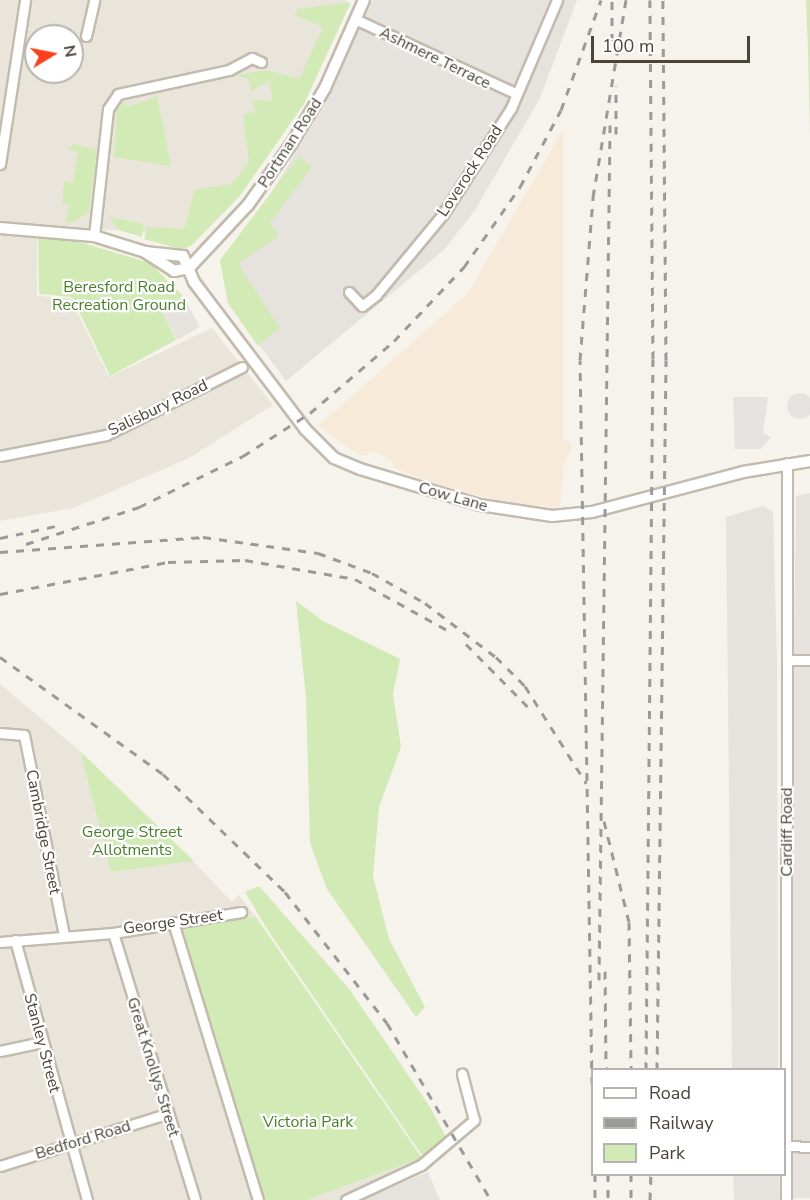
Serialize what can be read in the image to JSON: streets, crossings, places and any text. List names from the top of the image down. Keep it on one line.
{"streets":{"street":["Ashmere Terrace","Portman Road","Loverock Road","Salisbury Road","Cow Lane","Cambridge Street","Cardiff Road","George Street","Stanley Street","Great Knollys Street","Bedford Road"]},"crossings":[["Ashmere Terrace","Portman Road"],["Ashmere Terrace","Loverock Road"],["Portman Road","Cow Lane"],["Cow Lane","Cardiff Road"],["Cambridge Street","George Street"],["George Street","Stanley Street"],["George Street","Great Knollys Street"],["Stanley Street","Bedford Road"],["Great Knollys Street","Bedford Road"]],"parks":["Beresford Road Recreation Ground","George Street Allotments","Victoria Park"],"legend":["Road","Railway","Park"],"scale_bar":"100 m","north":"right"}
